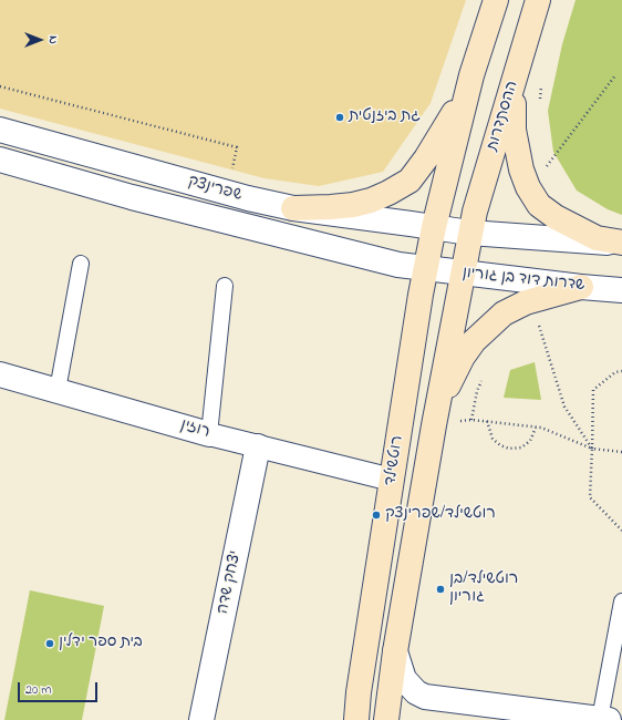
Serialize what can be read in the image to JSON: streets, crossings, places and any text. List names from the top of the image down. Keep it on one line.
{"streets":{"main road":["ההסתדרות","רוטשילד"],"street":["שפרינצק","שדרות דוד בן גוריון","רוזין","יצחק שדה"]},"crossings":[["ההסתדרות","רוטשילד"],["שפרינצק","שדרות דוד בן גוריון"],["שפרינצק","רוטשילד"],["שדרות דוד בן גוריון","רוטשילד"],["רוזין","רוטשילד"],["רוזין","יצחק שדה"]],"places":["גת ביזנטית","רוטשילד/שפרינצק","רוטשילד/בן גוריון","בית ספר ידלין"],"scale_bar":"20 m","north":"right"}
